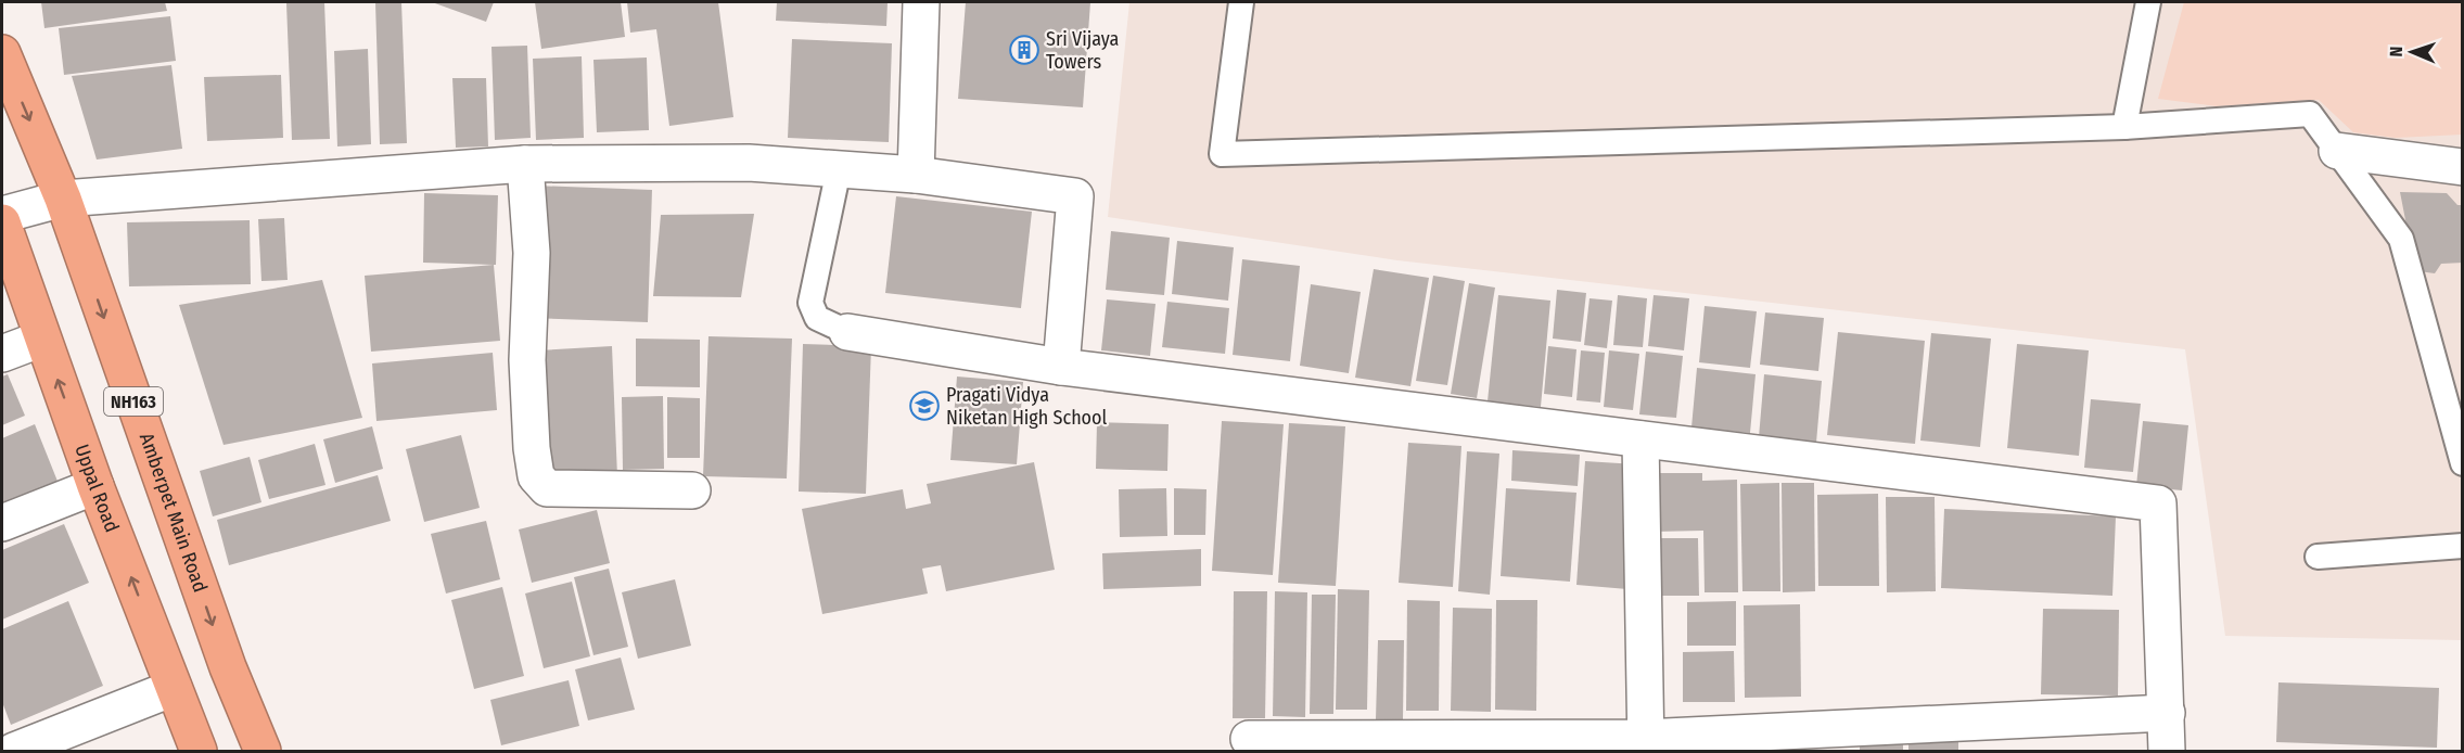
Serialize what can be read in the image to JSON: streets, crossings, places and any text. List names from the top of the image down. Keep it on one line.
{"streets":{"highway":["NH163","Uppal Road","Amberpet Main Road"]},"one_way":["Uppal Road","Amberpet Main Road"],"places":{"building":["Sri Vijaya Towers"],"school or university":["Pragati Vidya Niketan High School"]},"north":"left"}
